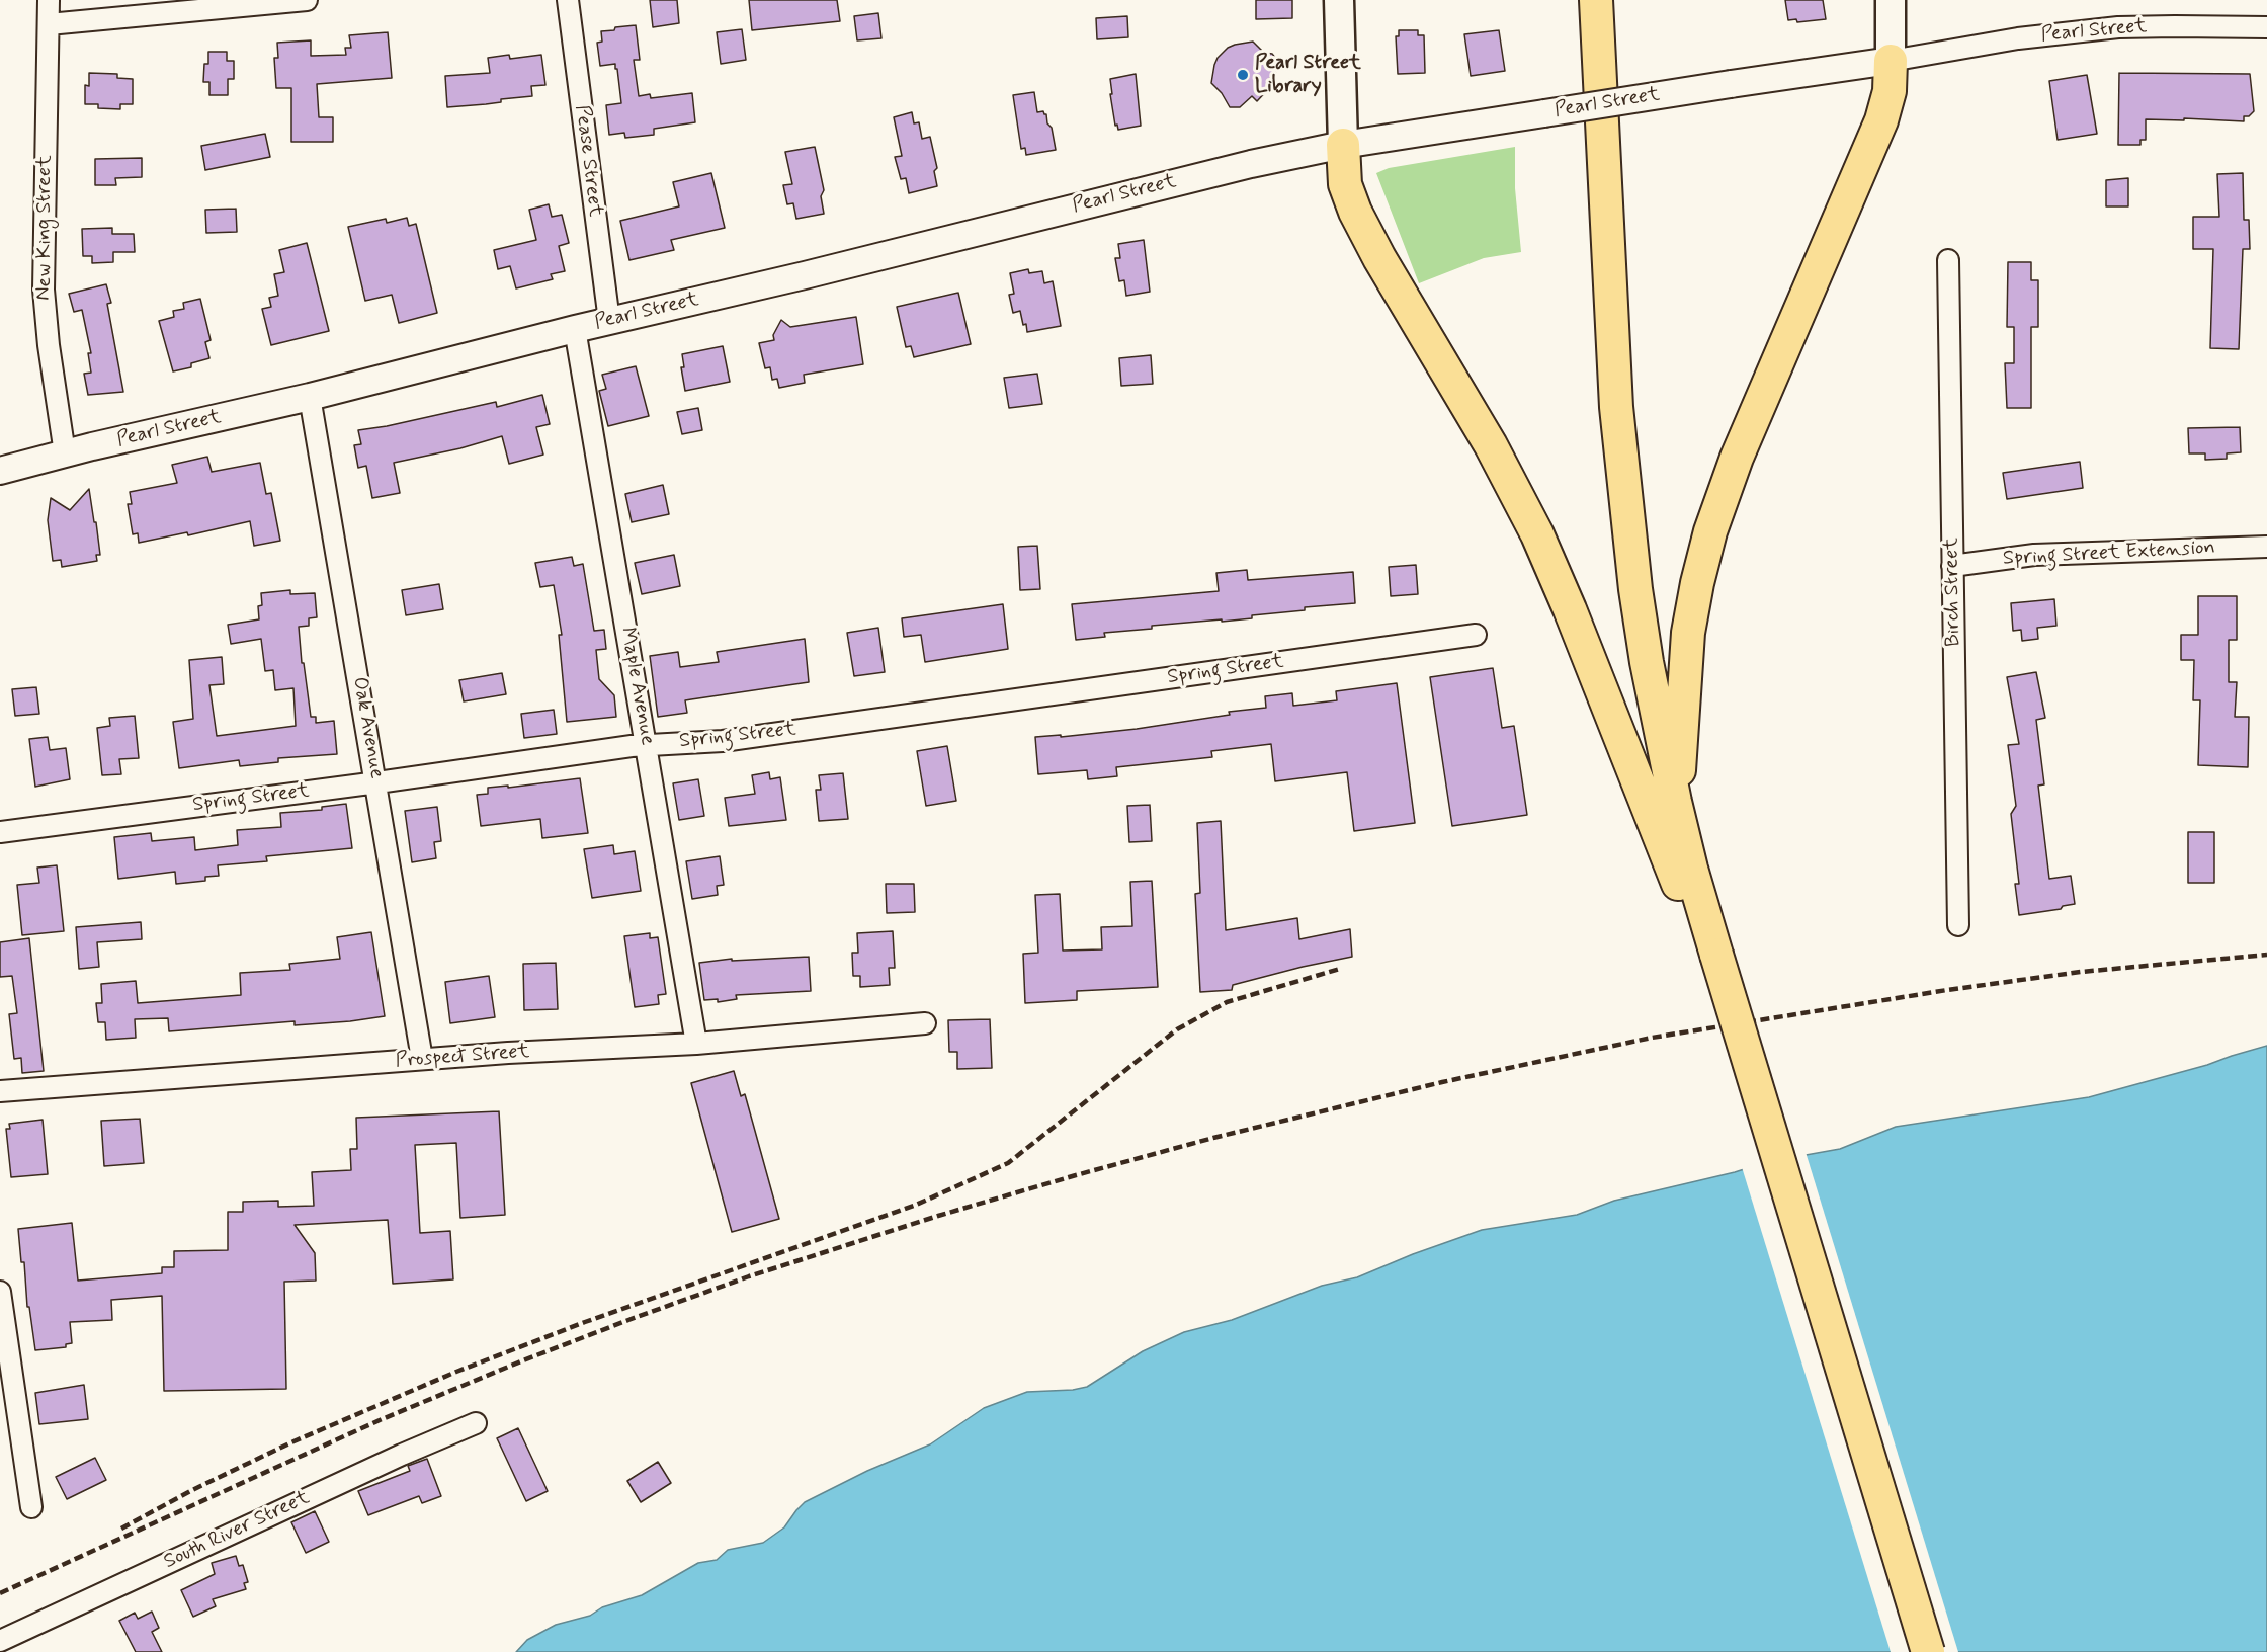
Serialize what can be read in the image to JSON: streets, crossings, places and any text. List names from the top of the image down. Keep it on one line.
{"streets":{"street":["Pearl Street","Pease Street","New King Street","Spring Street Extension","Birch Street","Spring Street","Maple Avenue","Oak Avenue","Prospect Street","South River Street"]},"crossings":[["Pearl Street","Pease Street"],["Pearl Street","New King Street"],["Pearl Street","Maple Avenue"],["Pearl Street","Oak Avenue"],["Spring Street Extension","Birch Street"],["Spring Street","Maple Avenue"],["Spring Street","Oak Avenue"],["Maple Avenue","Prospect Street"],["Oak Avenue","Prospect Street"]],"places":["Pearl Street Library"]}
